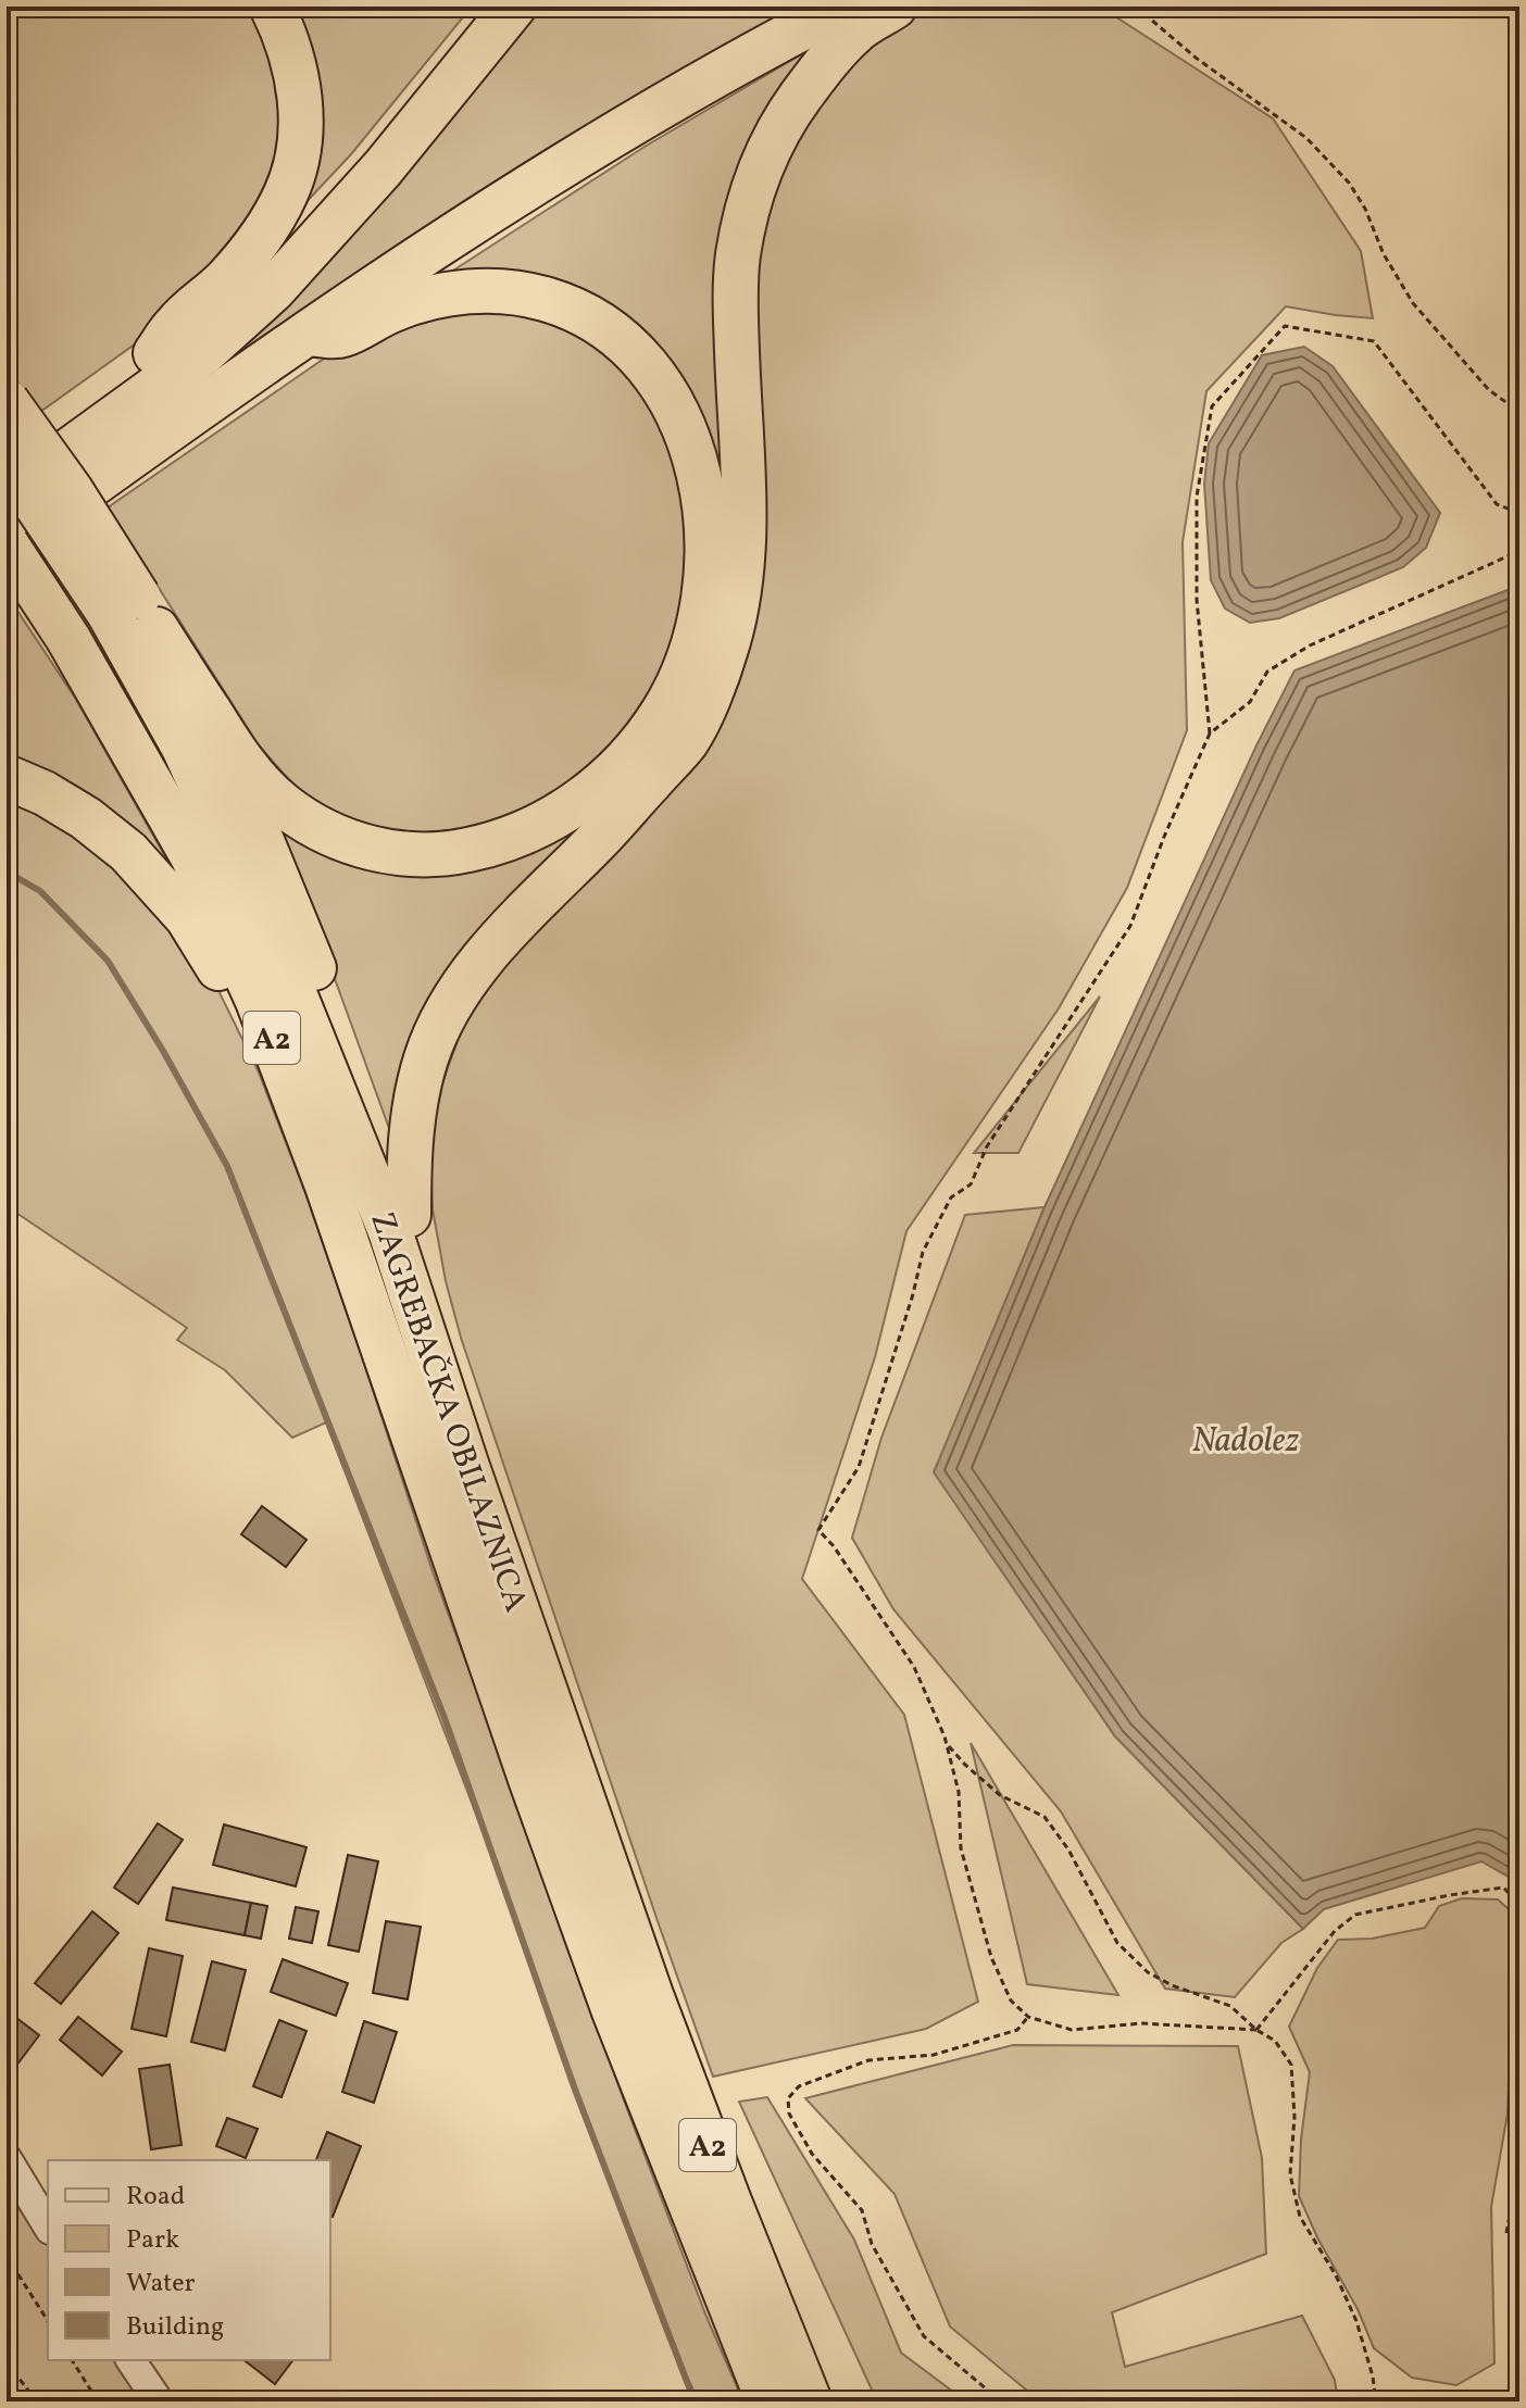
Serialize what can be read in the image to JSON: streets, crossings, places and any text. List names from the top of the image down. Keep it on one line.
{"streets":{"highway":["A2","ZAGREBAČKA OBILAZNICA"]},"water":["Nadolez"],"legend":["Road","Park","Water","Building"]}
